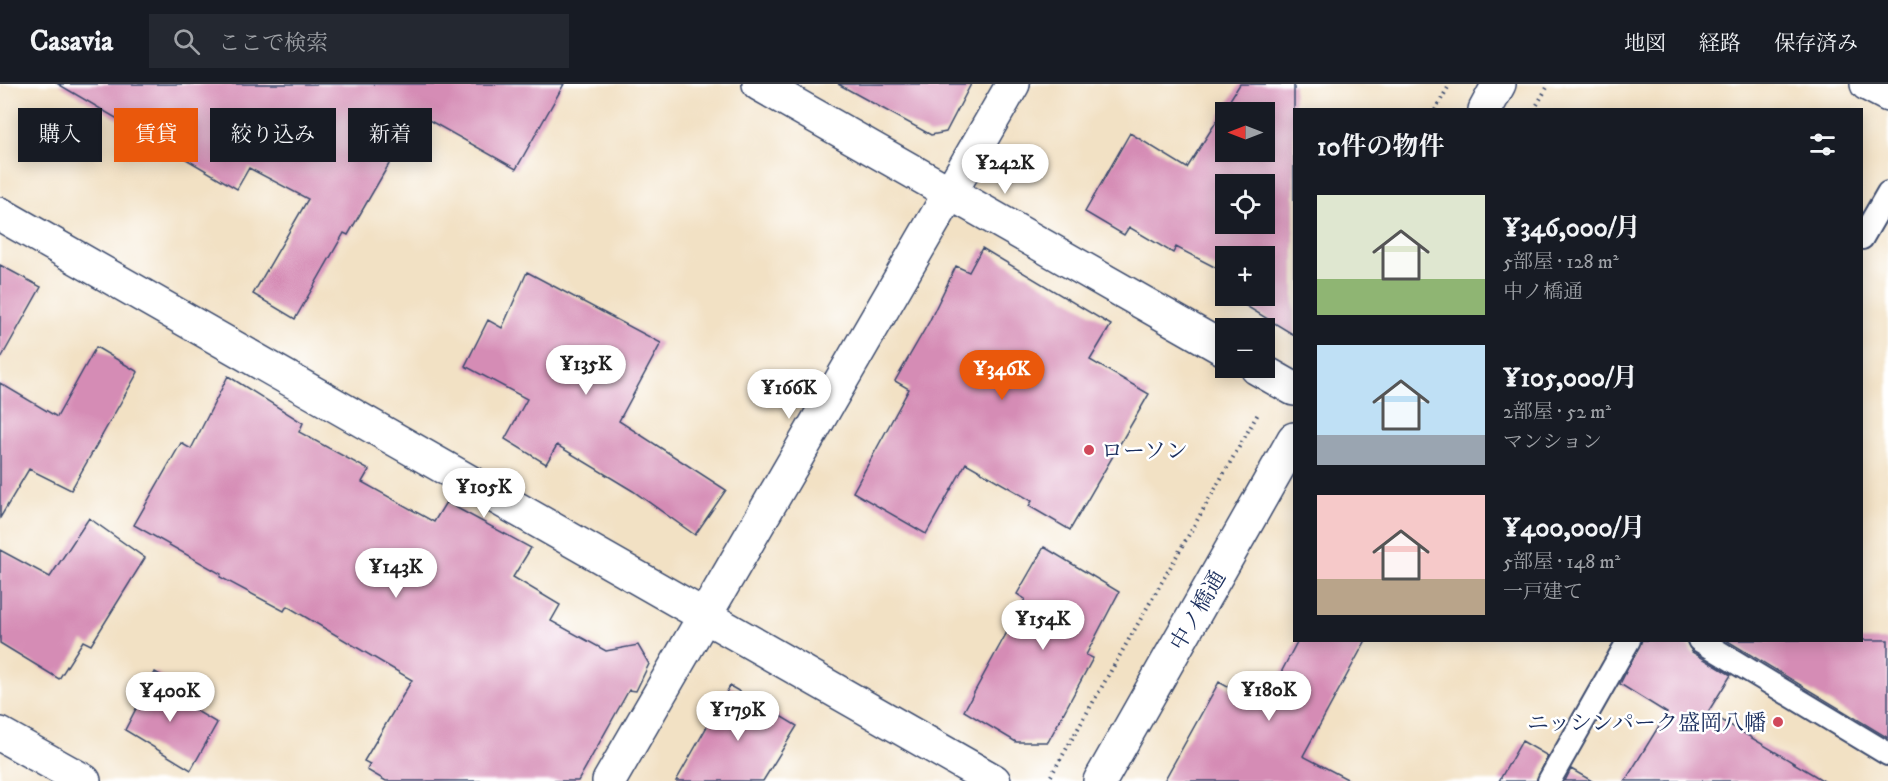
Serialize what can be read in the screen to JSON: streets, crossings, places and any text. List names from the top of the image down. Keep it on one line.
{"streets":{"main road":["中ノ橋通"]},"places":["ローソン","ニッシンパーク盛岡八幡"],"north":"left","page":{"header":"Casavia","search":"ここで検索","nav":["地図","経路","保存済み"],"map_buttons":["+","−"],"chip":["購入","賃貸","絞り込み","新着"],"heading":"10件の物件","price":["¥242K","¥135K","¥346K","¥166K","¥105K","¥143K","¥154K","¥180K","¥400K","¥179K"],"list":[{"name":"¥346,000/月","note":"5部屋 · 128 m² · 中ノ橋通"},{"name":"¥105,000/月","note":"2部屋 · 52 m² · マンション"},{"name":"¥400,000/月","note":"5部屋 · 148 m² · 一戸建て"}]}}
